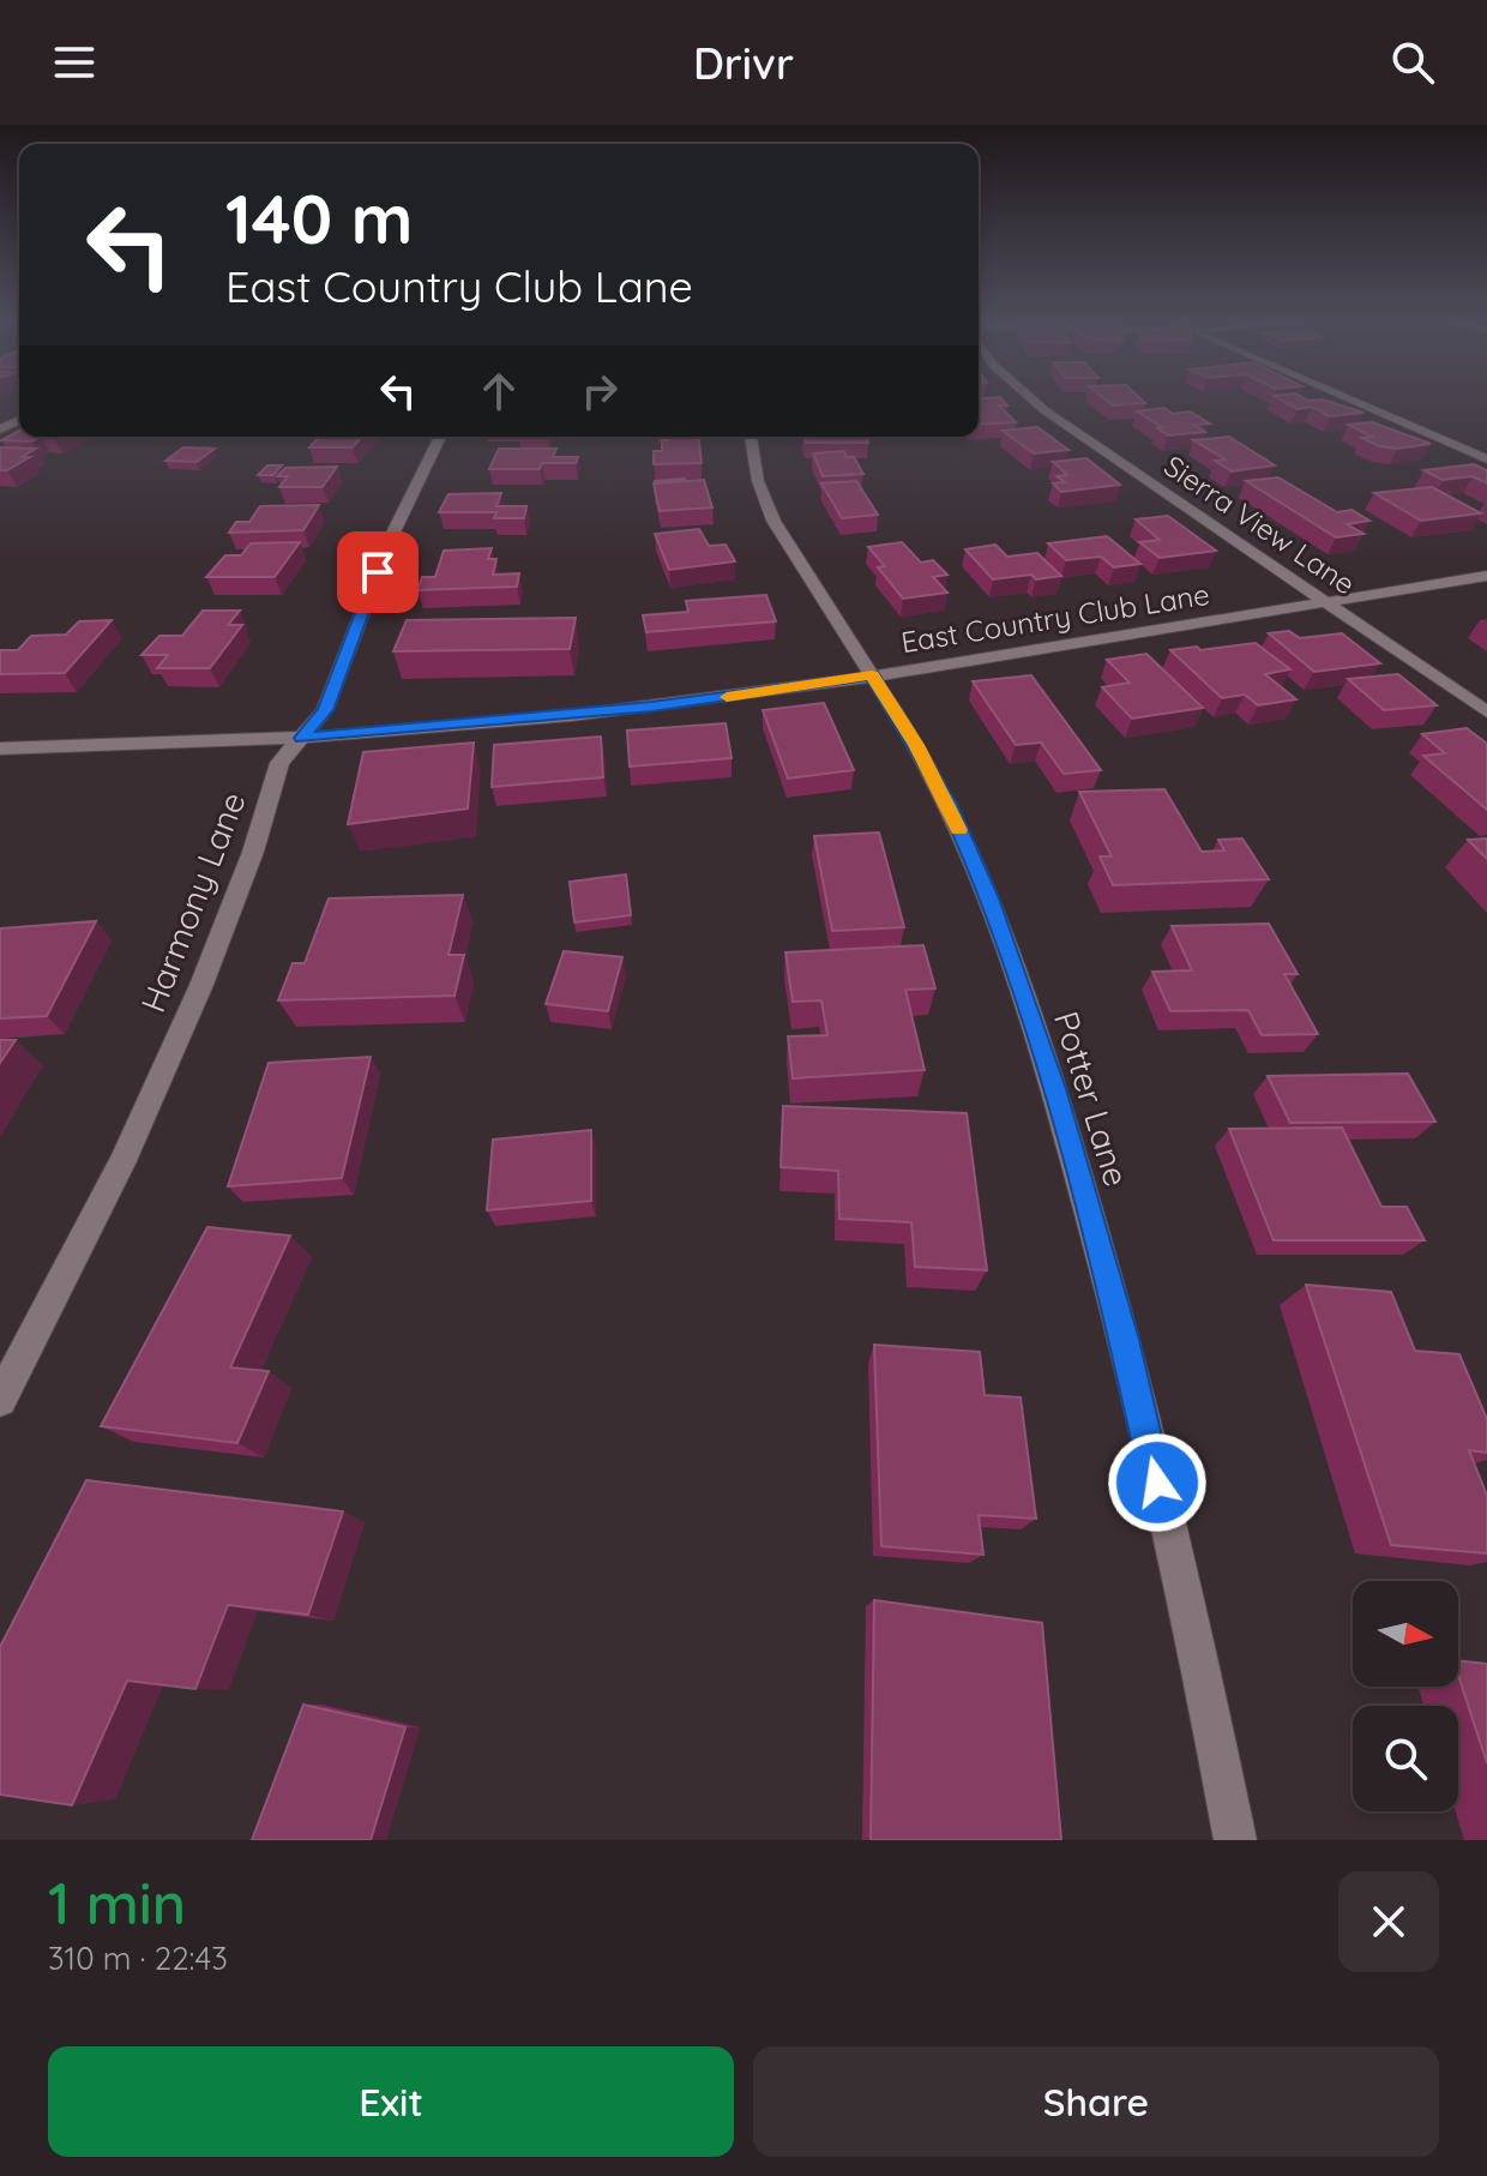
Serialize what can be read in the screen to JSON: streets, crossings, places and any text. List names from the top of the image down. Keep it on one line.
{"streets":{"street":["Sierra View Lane","East Country Club Lane","Harmony Lane","Potter Lane"]},"crossings":[["Sierra View Lane","East Country Club Lane"],["East Country Club Lane","Harmony Lane"],["East Country Club Lane","Potter Lane"]],"north":"right","page":{"header":"Drivr","turn":["140 m","East Country Club Lane"],"heading":["1 min","310 m · 22:43"],"buttons":["Exit","Share"]}}
